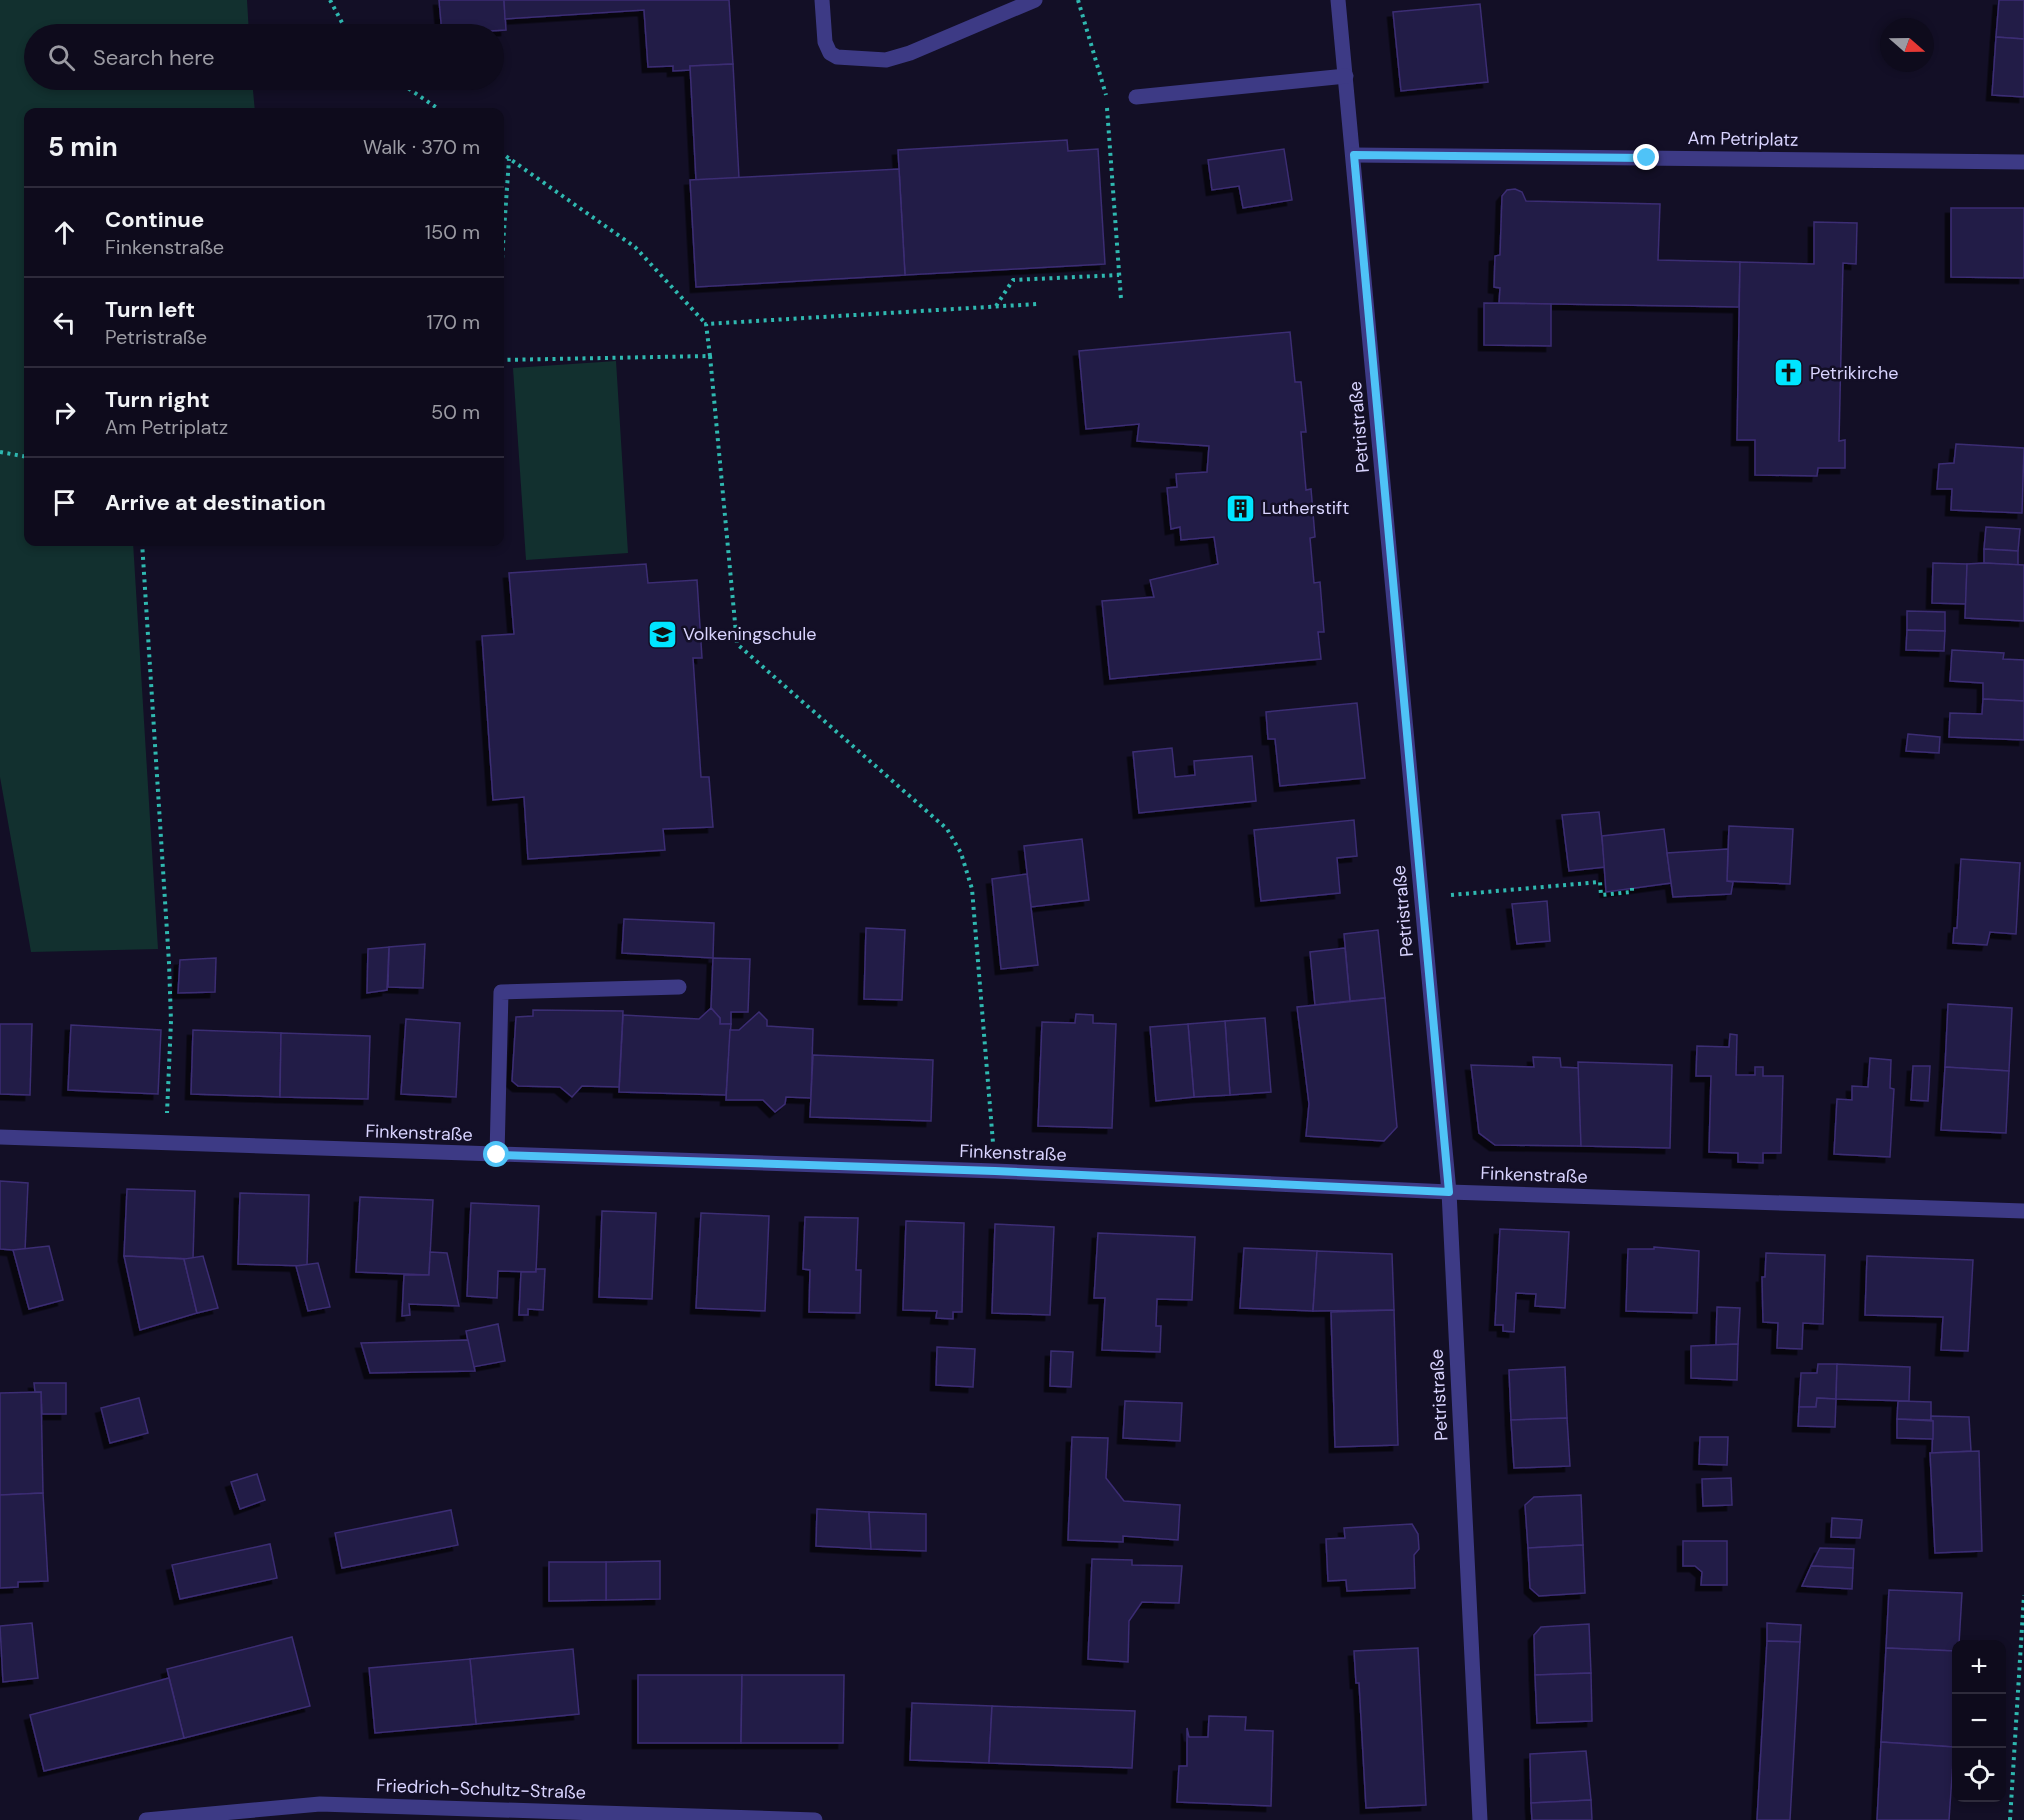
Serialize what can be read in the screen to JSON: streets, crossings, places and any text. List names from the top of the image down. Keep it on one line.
{"streets":{"street":["Am Petriplatz","Petristraße","Finkenstraße","Friedrich-Schultz-Straße"]},"crossings":[["Am Petriplatz","Petristraße"],["Petristraße","Finkenstraße"]],"places":{"church":["Petrikirche"],"building":["Lutherstift"],"school or university":["Volkeningschule"]},"north":"right","page":{"search":"Search here","heading":["5 min","Walk · 370 m"],"list":[["Continue","Finkenstraße","150 m"],["Turn left","Petristraße","170 m"],["Turn right","Am Petriplatz","50 m"],"Arrive at destination"],"map_buttons":["+","−"]}}
